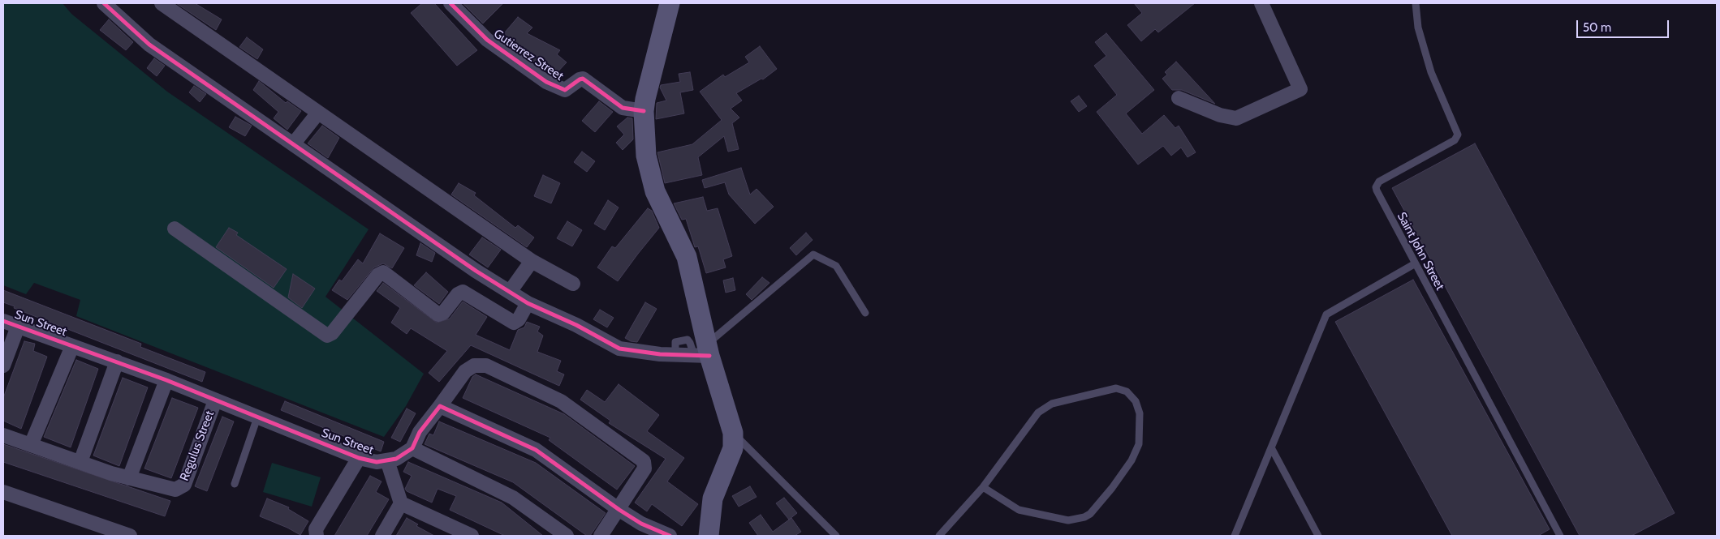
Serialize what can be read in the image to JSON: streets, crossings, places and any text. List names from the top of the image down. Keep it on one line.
{"streets":{"street":["Gutierrez Street","Sun Street","Regulus Street"],"lane":["Saint John Street"]},"crossings":[["Sun Street","Regulus Street"]],"scale_bar":"50 m"}
